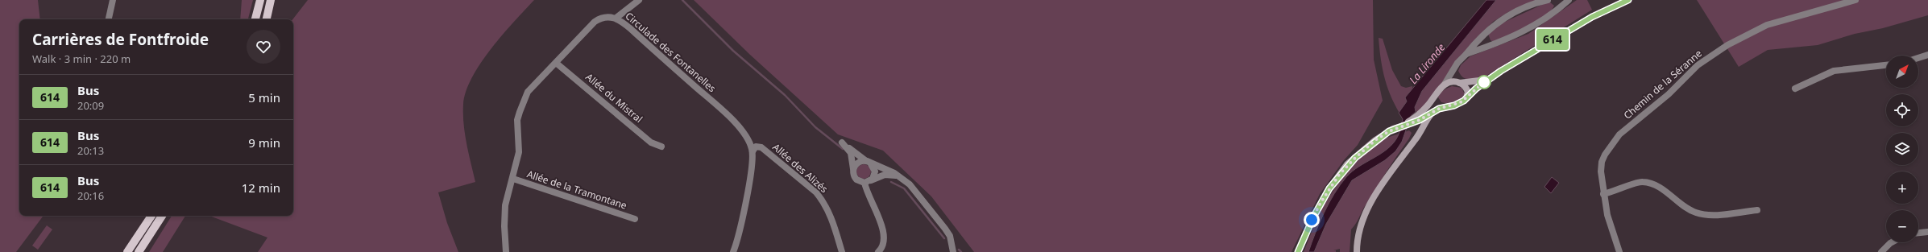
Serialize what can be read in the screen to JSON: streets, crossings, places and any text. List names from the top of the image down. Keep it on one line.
{"streets":{"street":["Circulade des Fontanelles","Chemin de la Séranne","Allée du Mistral","Allée des Alizés","Allée de la Tramontane"]},"crossings":[["Circulade des Fontanelles","Allée du Mistral"],["Circulade des Fontanelles","Allée des Alizés"],["Circulade des Fontanelles","Allée de la Tramontane"]],"water":["La Lironde"],"lines":["bus line 614"],"north":"top right","page":{"on_map":"614","heading":["Carrières de Fontfroide","Walk · 3 min · 220 m"],"map_buttons":["+","−"],"list":[{"mark":"614","name":"Bus","note":"20:09","value":"5 min"},{"mark":"614","name":"Bus","note":"20:13","value":"9 min"},{"mark":"614","name":"Bus","note":"20:16","value":"12 min"}]}}
